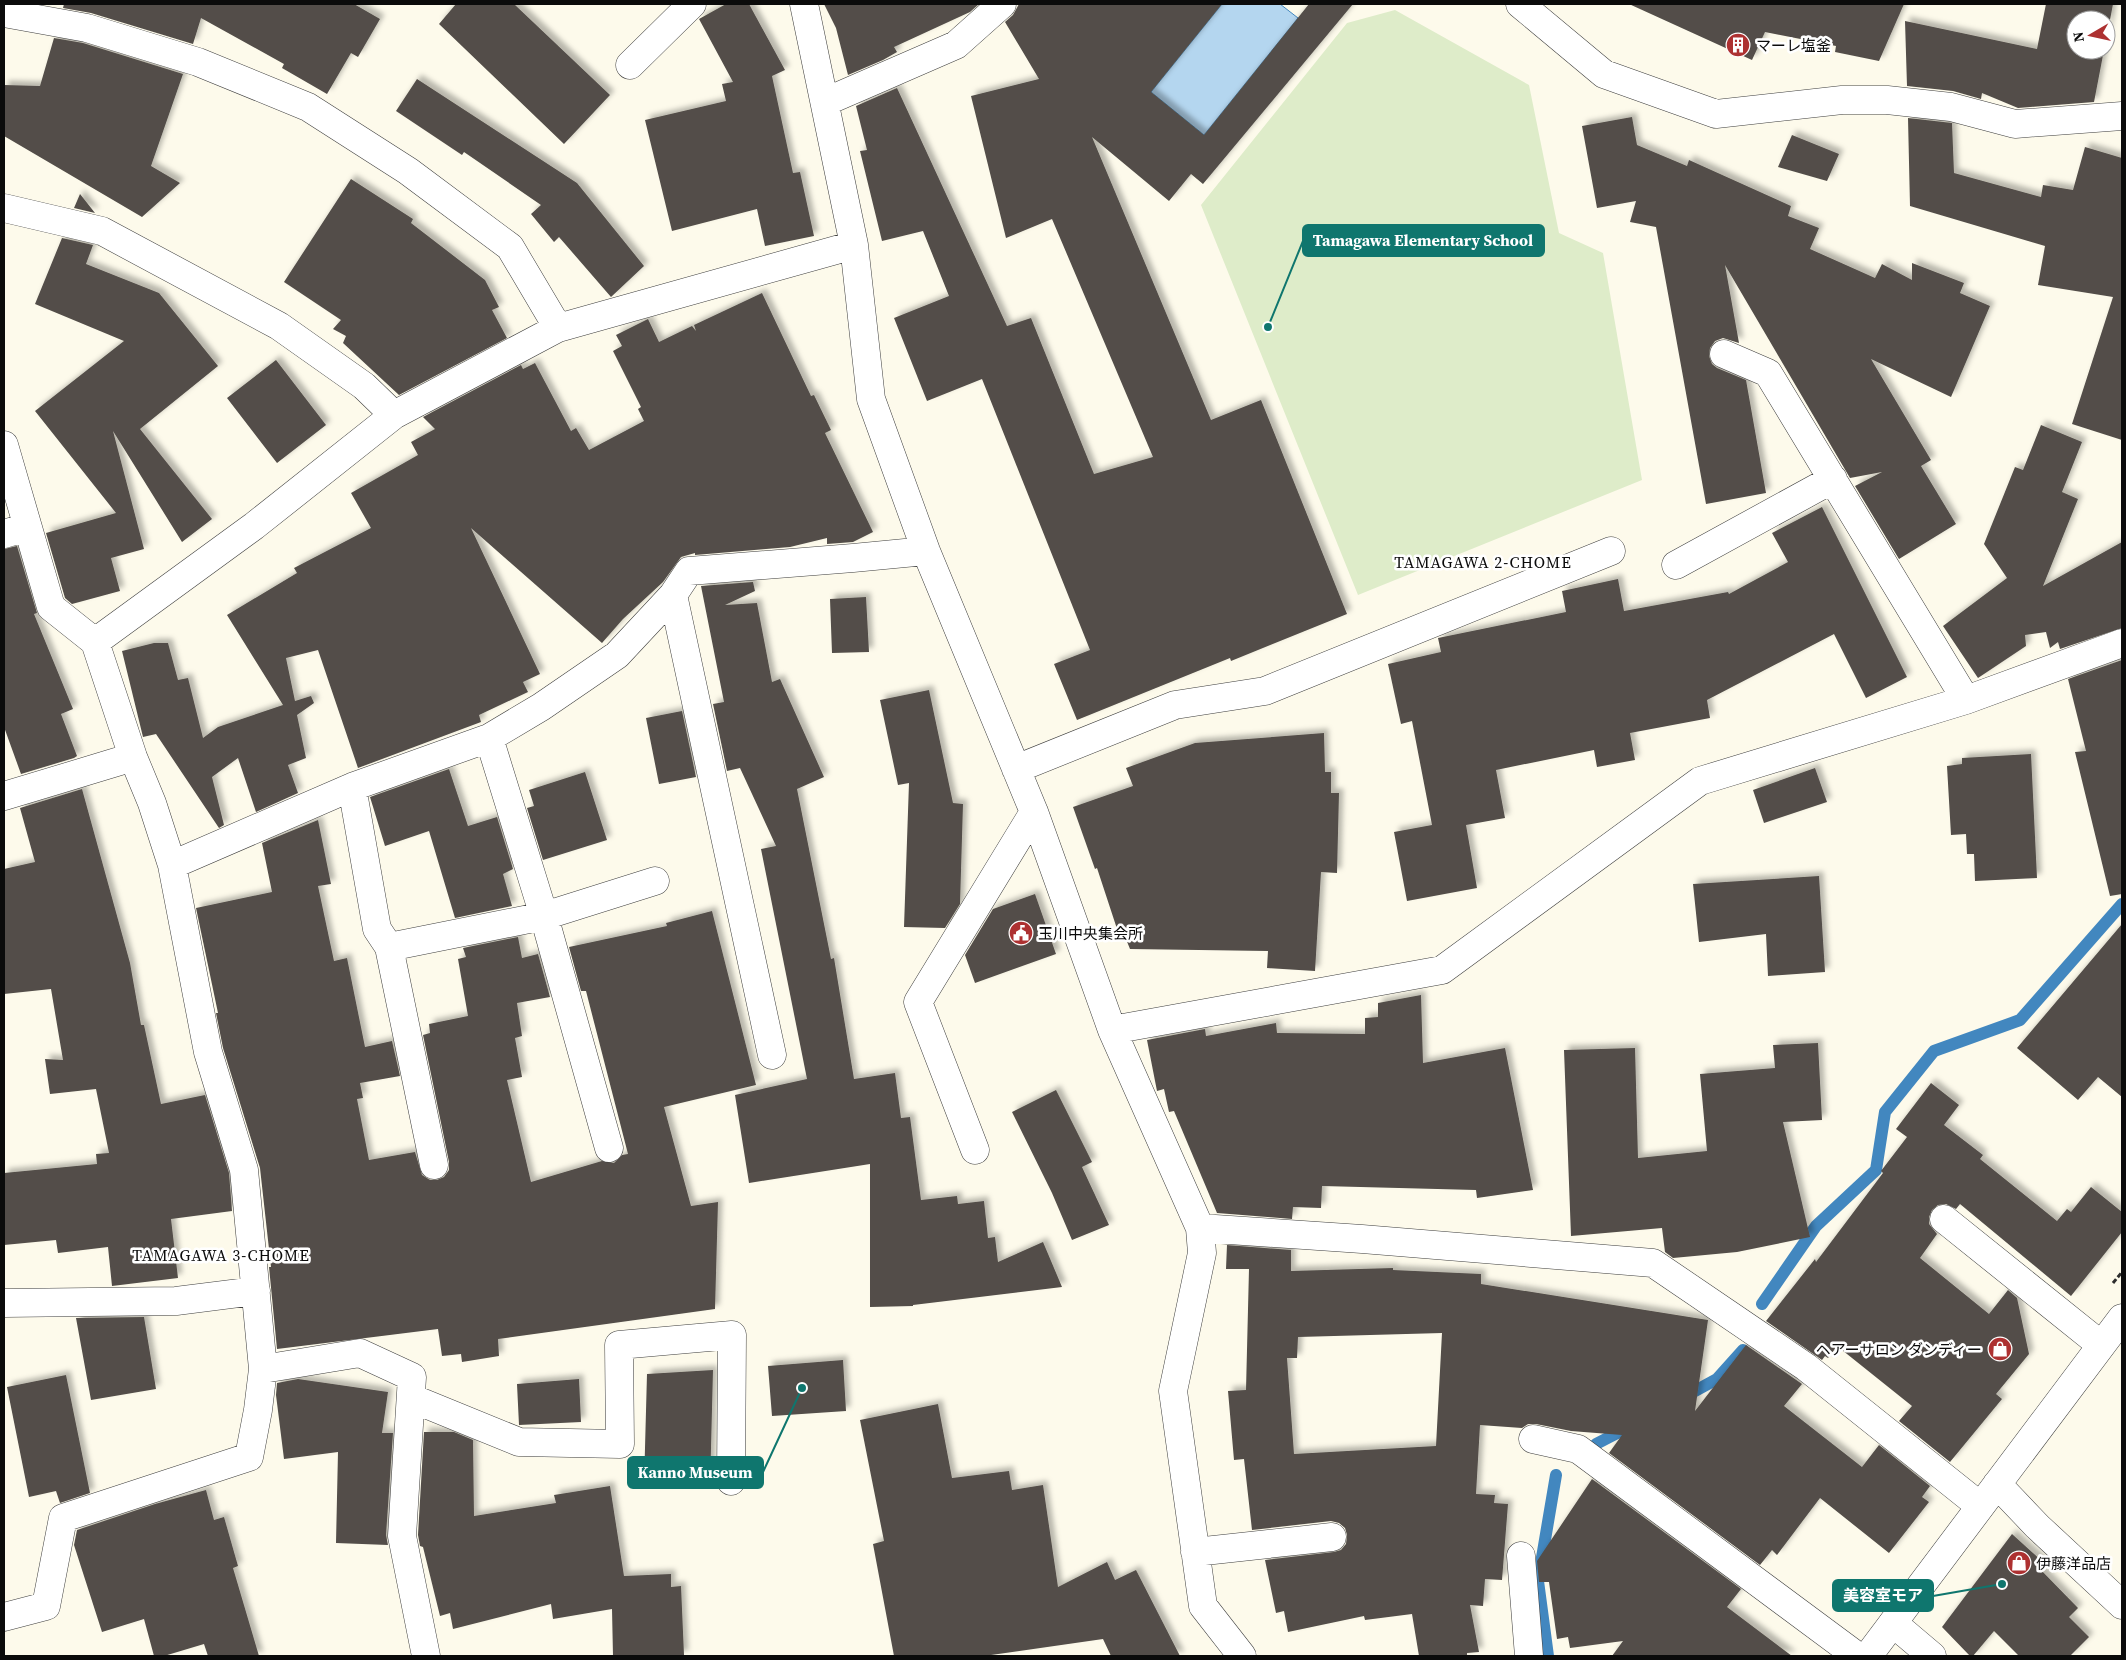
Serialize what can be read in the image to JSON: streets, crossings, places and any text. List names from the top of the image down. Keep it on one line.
{"districts":["TAMAGAWA 2-CHOME","TAMAGAWA 3-CHOME"],"places":{"building":["マーレ塩釜"],"other":["Tamagawa Elementary School","Kanno Museum","美容室モア"],"public building":["玉川中央集会所"],"shop":["ヘアーサロン ダンディー","伊藤洋品店"]},"north":"left"}
